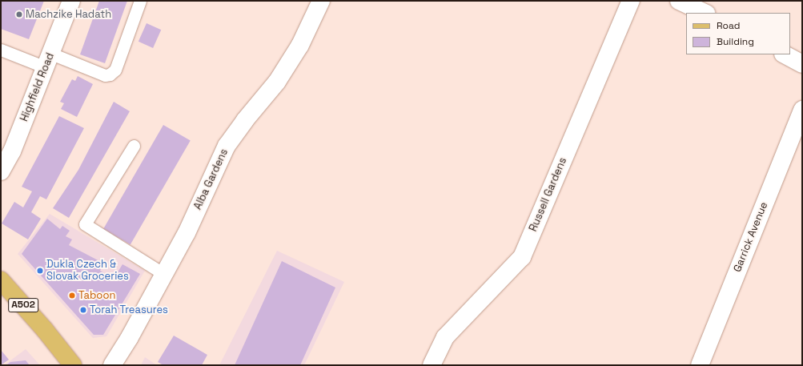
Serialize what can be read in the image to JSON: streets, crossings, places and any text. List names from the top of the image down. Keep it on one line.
{"streets":{"main road":["A502"],"street":["Highfield Road","Alba Gardens","Russell Gardens","Garrick Avenue"]},"places":["Machzike Hadath","Dukla Czech & Slovak Groceries","Taboon","Torah Treasures"],"legend":["Road","Building"]}
